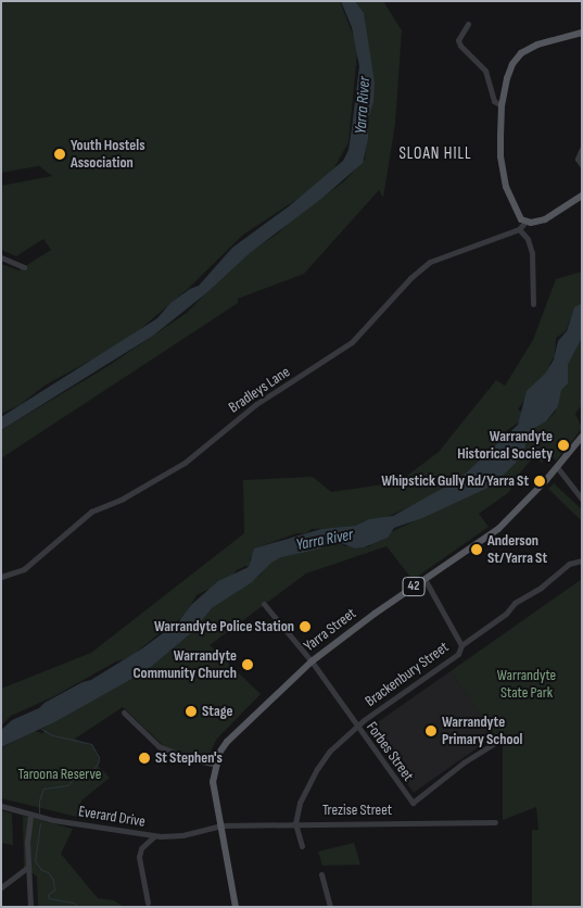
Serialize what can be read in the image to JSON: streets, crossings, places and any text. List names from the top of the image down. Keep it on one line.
{"streets":{"main road":["42","Yarra Street"],"street":["Bradleys Lane","Brackenbury Street","Forbes Street","Trezise Street","Everard Drive"]},"crossings":[["Yarra Street","Forbes Street"],["Yarra Street","Trezise Street"],["Yarra Street","Everard Drive"],["Brackenbury Street","Forbes Street"],["Brackenbury Street","Trezise Street"],["Trezise Street","Everard Drive"]],"districts":["SLOAN HILL"],"water":["Yarra River"],"parks":["Warrandyte State Park","Taroona Reserve"],"places":["Youth Hostels Association","Warrandyte Historical Society","Whipstick Gully Rd/Yarra St","Anderson St/Yarra St","Warrandyte Police Station","Warrandyte Community Church","Stage","Warrandyte Primary School","St Stephen's"]}
